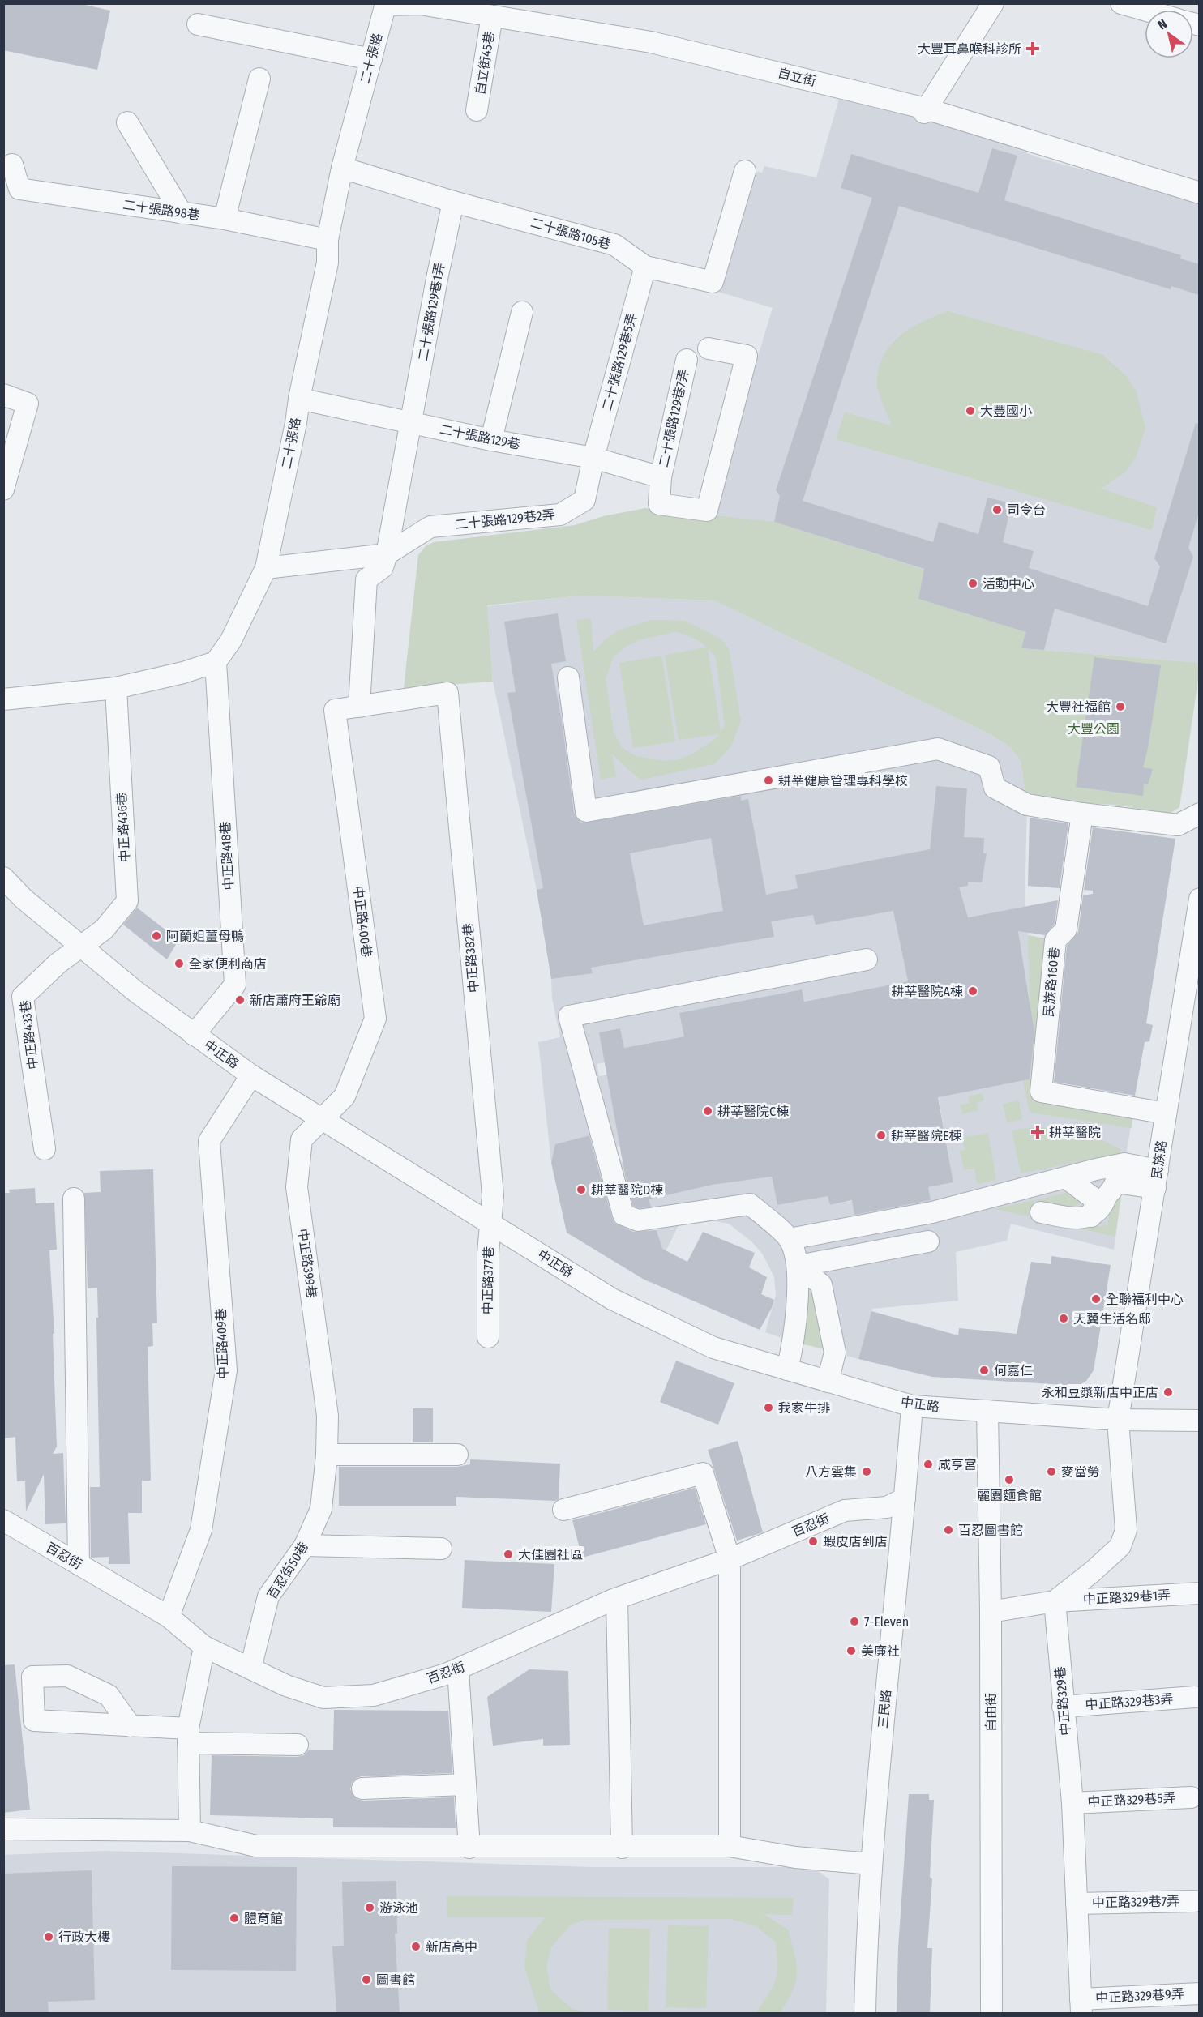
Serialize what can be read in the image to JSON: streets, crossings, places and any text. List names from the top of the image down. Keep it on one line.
{"streets":{"street":["二十張路","自立街45巷","自立街","二十張路98巷","二十張路105巷","二十張路129巷1弄","二十張路129巷5弄","二十張路129巷7弄","二十張路129巷","二十張路129巷2弄","中正路436巷","中正路418巷","中正路400巷","中正路382巷","民族路160巷","中正路433巷","中正路","民族路","中正路399巷","中正路377巷","中正路409巷","百忍街","百忍街50巷","中正路329巷1弄","中正路329巷","中正路329巷3弄","三民路","自由街","中正路329巷5弄","中正路329巷7弄","中正路329巷9弄"]},"crossings":[["二十張路","自立街"],["二十張路","二十張路98巷"],["二十張路","二十張路105巷"],["二十張路","二十張路129巷"],["二十張路","二十張路129巷2弄"],["二十張路","中正路418巷"],["自立街45巷","自立街"],["二十張路105巷","二十張路129巷1弄"],["二十張路105巷","二十張路129巷5弄"],["二十張路129巷1弄","二十張路129巷"],["二十張路129巷5弄","二十張路129巷"],["二十張路129巷5弄","二十張路129巷2弄"],["二十張路129巷7弄","二十張路129巷"],["二十張路129巷","二十張路129巷2弄"],["中正路436巷","中正路433巷"],["中正路436巷","中正路"],["中正路418巷","中正路"],["中正路400巷","中正路382巷"],["中正路400巷","中正路"],["中正路400巷","中正路399巷"],["中正路382巷","中正路"],["中正路382巷","中正路377巷"],["民族路160巷","民族路"],["中正路433巷","中正路"],["中正路","民族路"],["中正路","中正路399巷"],["中正路","中正路377巷"],["中正路","中正路409巷"],["中正路","三民路"],["中正路","自由街"],["中正路399巷","百忍街50巷"],["中正路409巷","百忍街"],["百忍街","百忍街50巷"],["百忍街","三民路"],["中正路329巷1弄","中正路329巷"],["中正路329巷1弄","自由街"],["中正路329巷","中正路329巷3弄"],["中正路329巷","中正路329巷5弄"],["中正路329巷","中正路329巷7弄"],["中正路329巷","中正路329巷9弄"]],"parks":["大豐公園"],"places":{"health":["大豐耳鼻喉科診所","耕莘醫院"],"other":["大豐國小","司令台","活動中心","大豐社福館","耕莘健康管理專科學校","阿蘭姐薑母鴨","全家便利商店","耕莘醫院A棟","新店蕭府王爺廟","耕莘醫院C棟","耕莘醫院E棟","耕莘醫院D棟","全聯福利中心","天翼生活名邸","何嘉仁","永和豆漿新店中正店","我家牛排","咸亨宮","八方雲集","麥當勞","麗園麵食館","百忍圖書館","蝦皮店到店","大佳園社區","7-Eleven","美廉社","游泳池","體育館","行政大樓","新店高中","圖書館"]},"north":"top left"}
